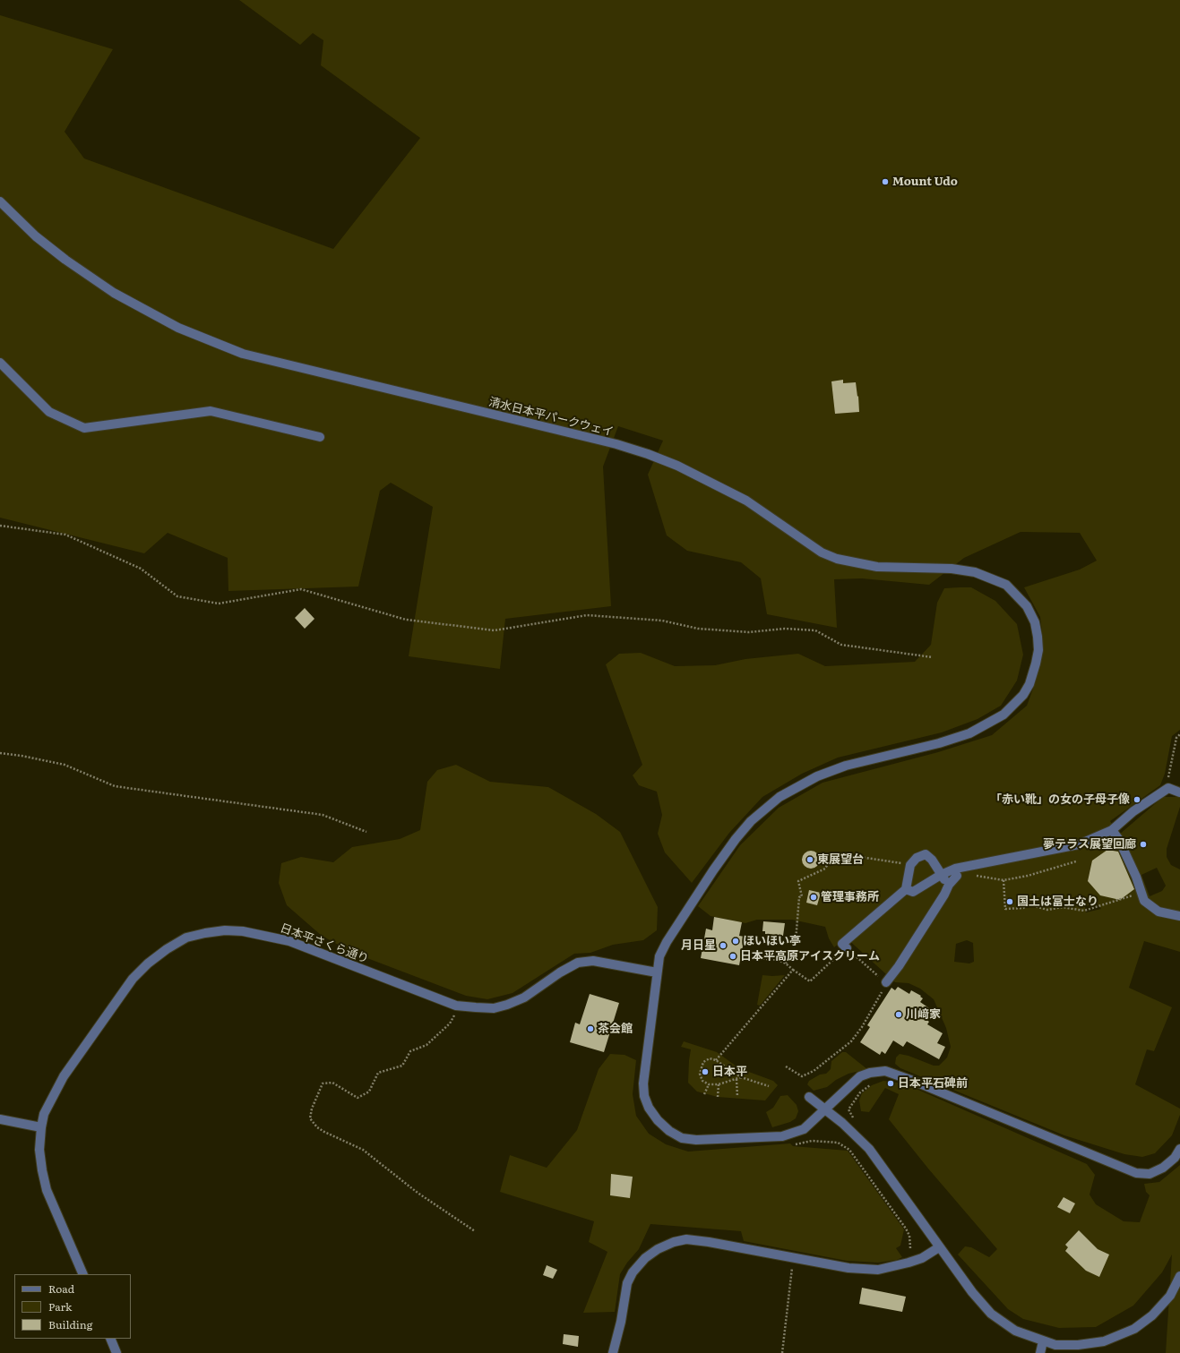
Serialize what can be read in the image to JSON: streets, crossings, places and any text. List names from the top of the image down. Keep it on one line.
{"streets":{"street":["清水日本平パークウェイ","日本平さくら通り"]},"crossings":[["清水日本平パークウェイ","日本平さくら通り"]],"places":["Mount Udo","「赤い靴」の女の子母子像","夢テラス展望回廊","東展望台","管理事務所","国土は富士なり","ほいほい亭","月日星","日本平高原アイスクリーム","川﨑家","茶会館","日本平","日本平石碑前"],"legend":["Road","Park","Building"]}
